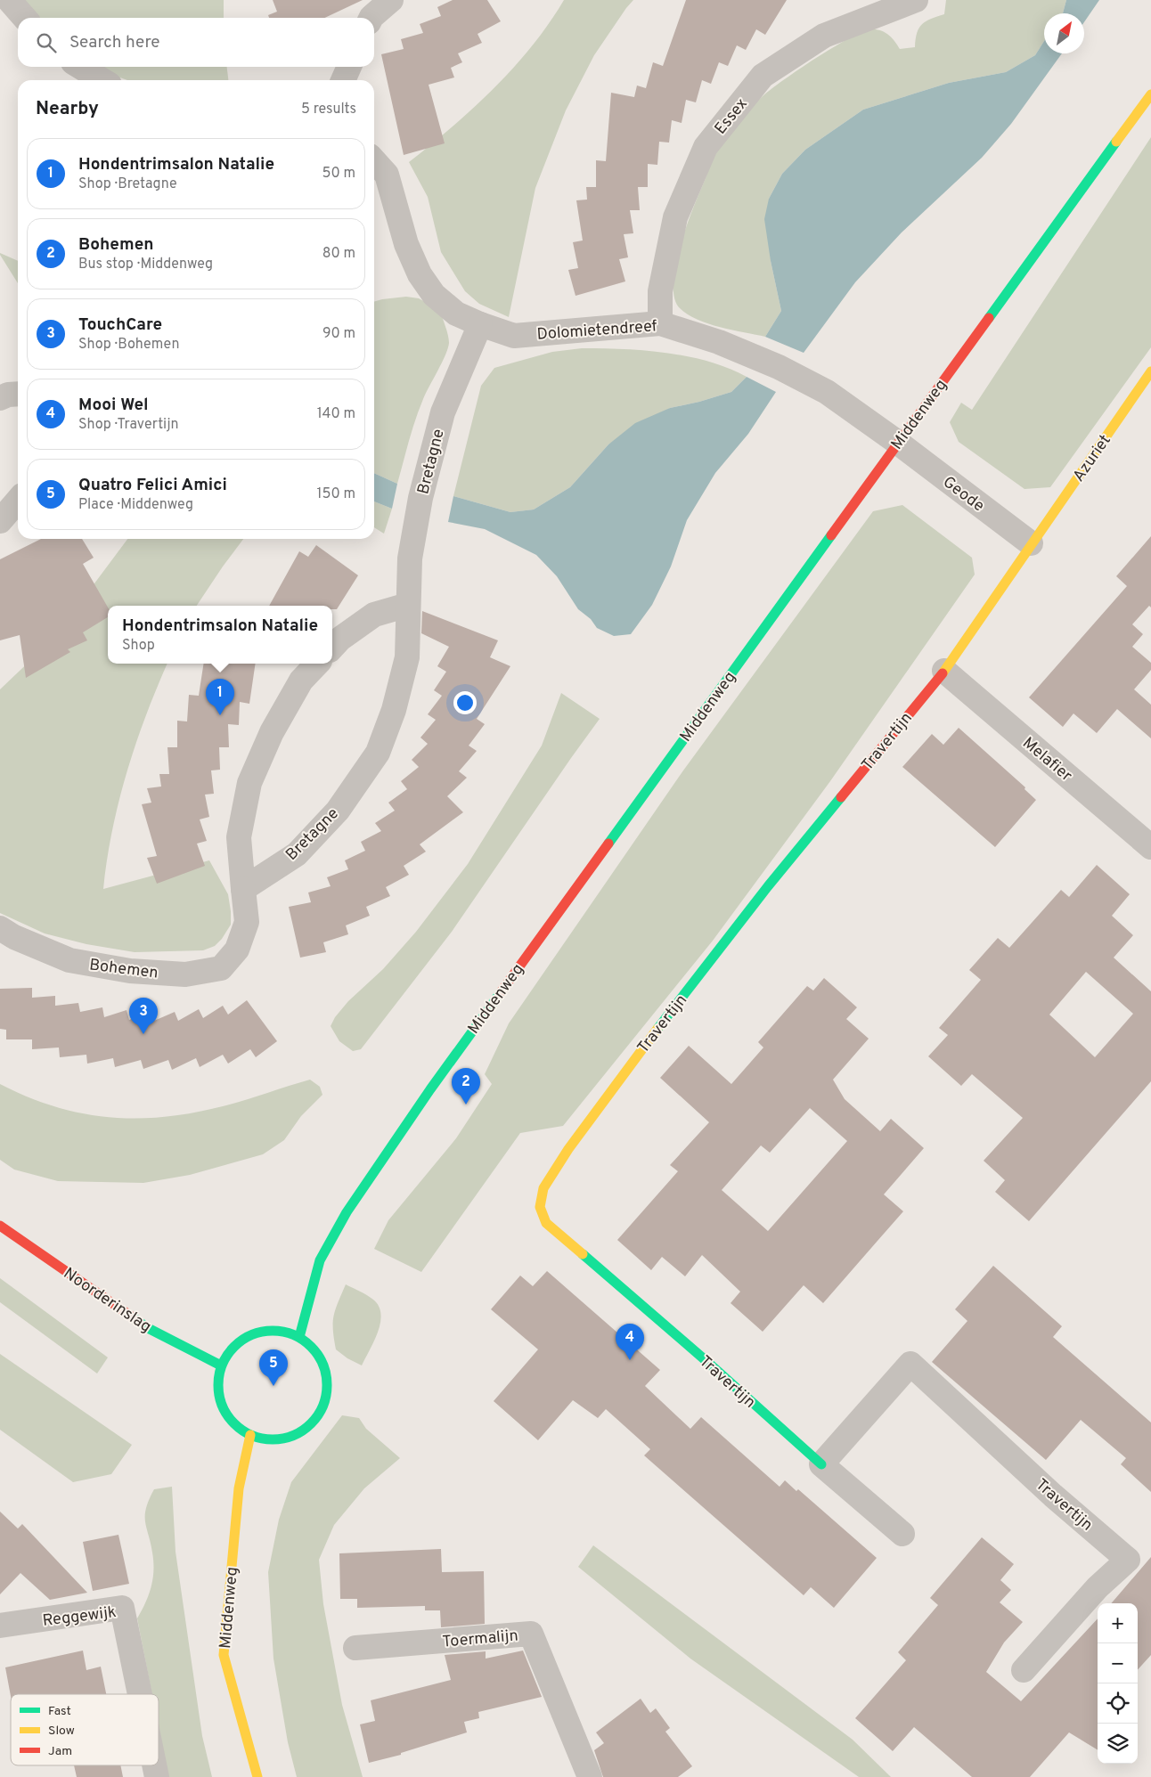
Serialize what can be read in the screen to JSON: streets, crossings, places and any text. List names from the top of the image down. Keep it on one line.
{"streets":{"main road":["Middenweg","Azuriet","Travertijn","Noorderinslag"],"street":["Essex","Dolomietendreef","Bretagne","Geode","Melafier","Bohemen","Reggewijk","Toermalijn"]},"crossings":[["Essex","Dolomietendreef"],["Dolomietendreef","Middenweg"],["Dolomietendreef","Bretagne"],["Dolomietendreef","Geode"],["Middenweg","Geode"],["Middenweg","Noorderinslag"],["Azuriet","Geode"],["Azuriet","Travertijn"],["Bretagne","Bohemen"],["Geode","Travertijn"],["Travertijn","Melafier"]],"legend":["Fast","Slow","Jam"],"north":"top right","page":{"search":"Search here","heading":["Nearby","5 results"],"list":[{"mark":"1","name":"Hondentrimsalon Natalie","note":"Shop · Bretagne","value":"50 m"},{"mark":"2","name":"Bohemen","note":"Bus stop · Middenweg","value":"80 m"},{"mark":"3","name":"TouchCare","note":"Shop · Bohemen","value":"90 m"},{"mark":"4","name":"Mooi Wel","note":"Shop · Travertijn","value":"140 m"},{"mark":"5","name":"Quatro Felici Amici","note":"Place · Middenweg","value":"150 m"}],"popup":["Hondentrimsalon Natalie","Shop"],"pins":["1","3","2","4","5"],"map_buttons":["+","−"]}}
